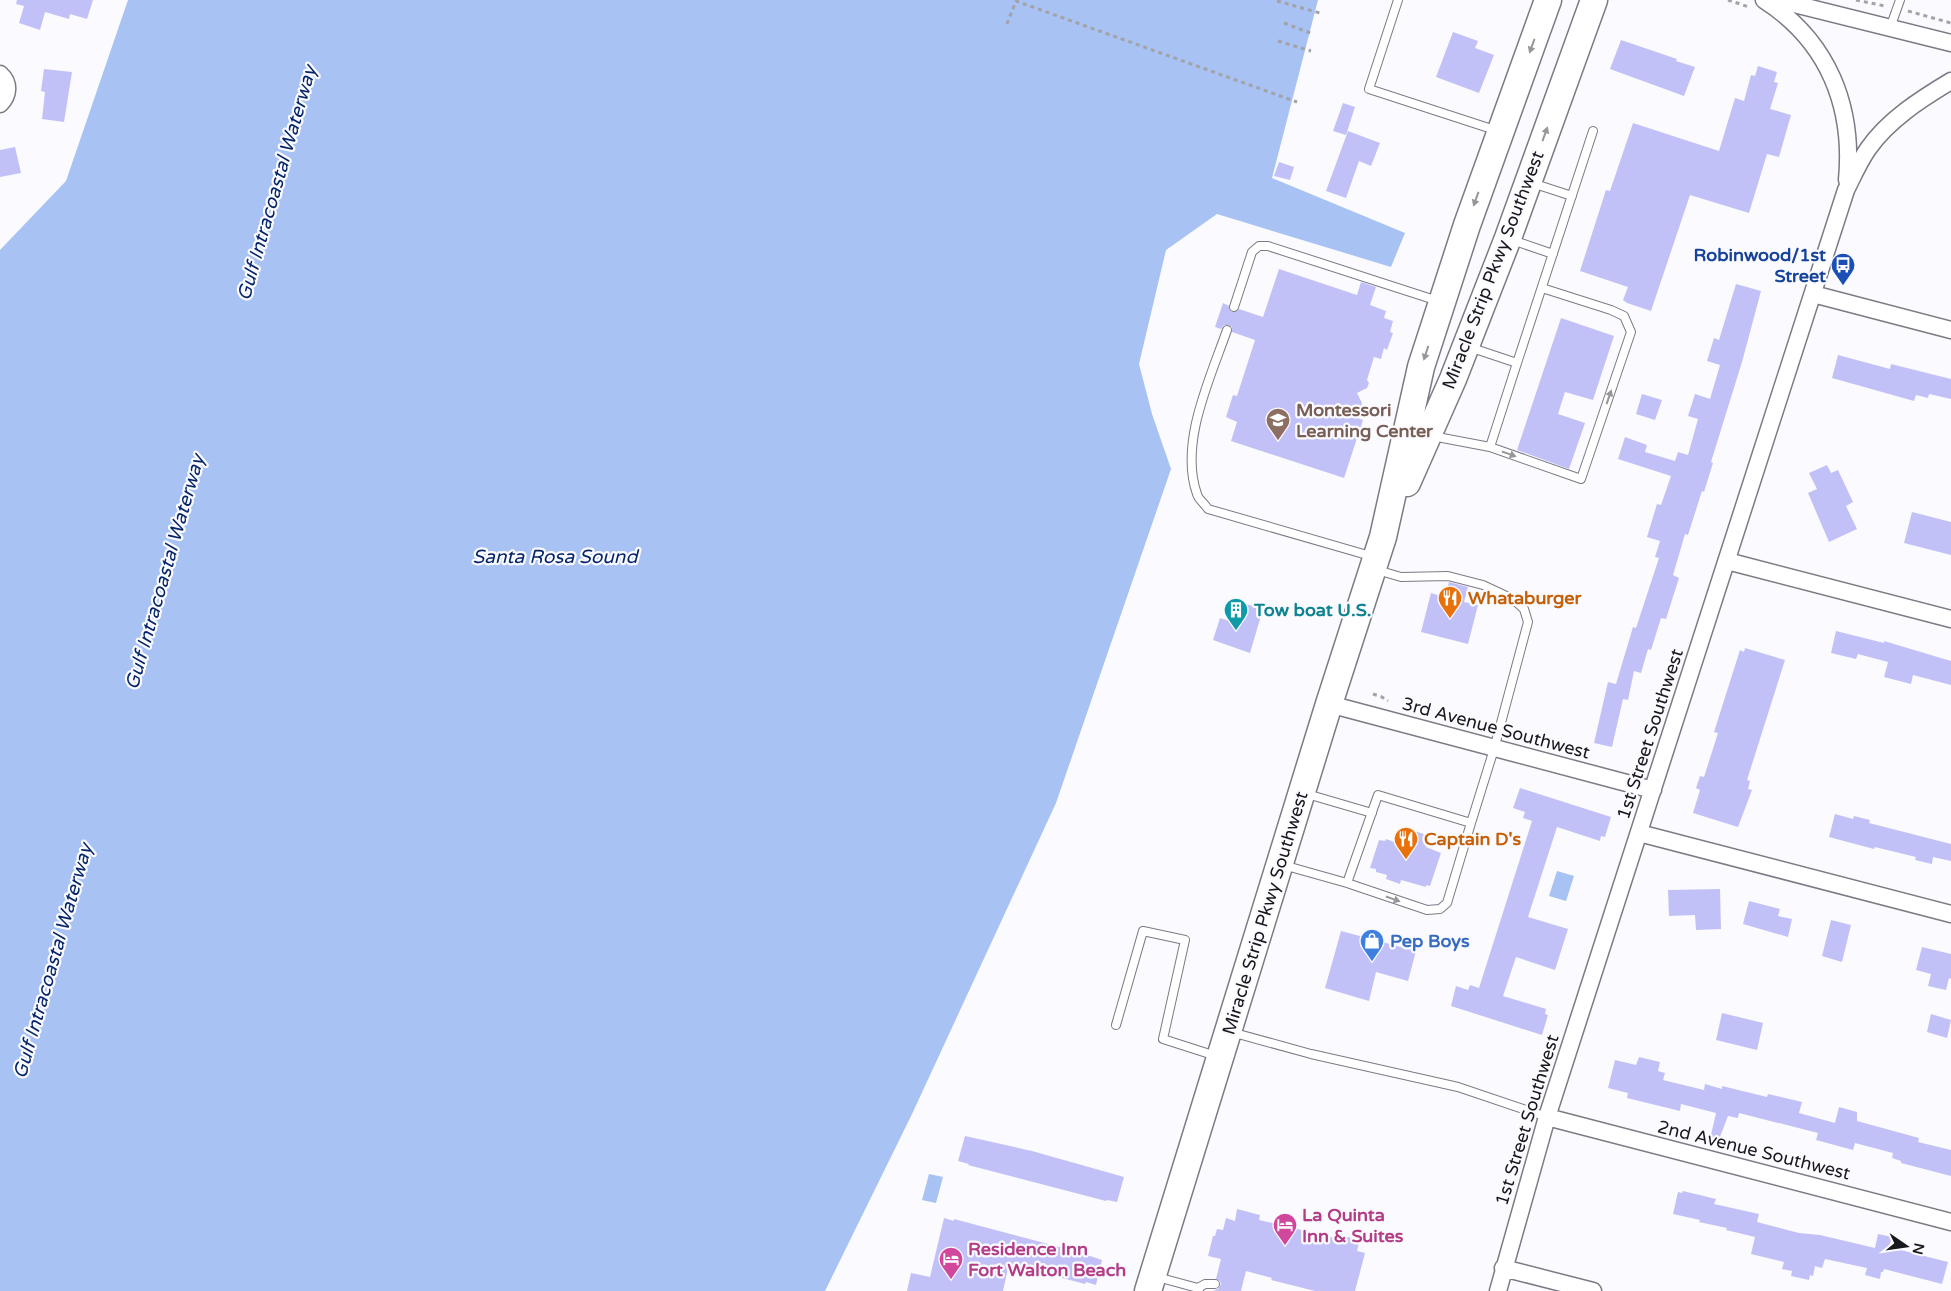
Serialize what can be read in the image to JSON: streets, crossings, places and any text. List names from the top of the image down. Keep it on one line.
{"streets":{"highway":["Miracle Strip Pkwy Southwest"],"street":["3rd Avenue Southwest","1st Street Southwest","2nd Avenue Southwest"]},"crossings":[["Miracle Strip Pkwy Southwest","3rd Avenue Southwest"],["3rd Avenue Southwest","1st Street Southwest"],["1st Street Southwest","2nd Avenue Southwest"]],"water":["Gulf Intracoastal Waterway","Santa Rosa Sound"],"places":{"bus stop":["Robinwood/1st Street"],"school or university":["Montessori Learning Center"],"restaurant":["Whataburger","Captain D's"],"building":["Tow boat U.S."],"shop":["Pep Boys"],"hotel":["La Quinta Inn & Suites","Residence Inn Fort Walton Beach"]},"north":"right"}
